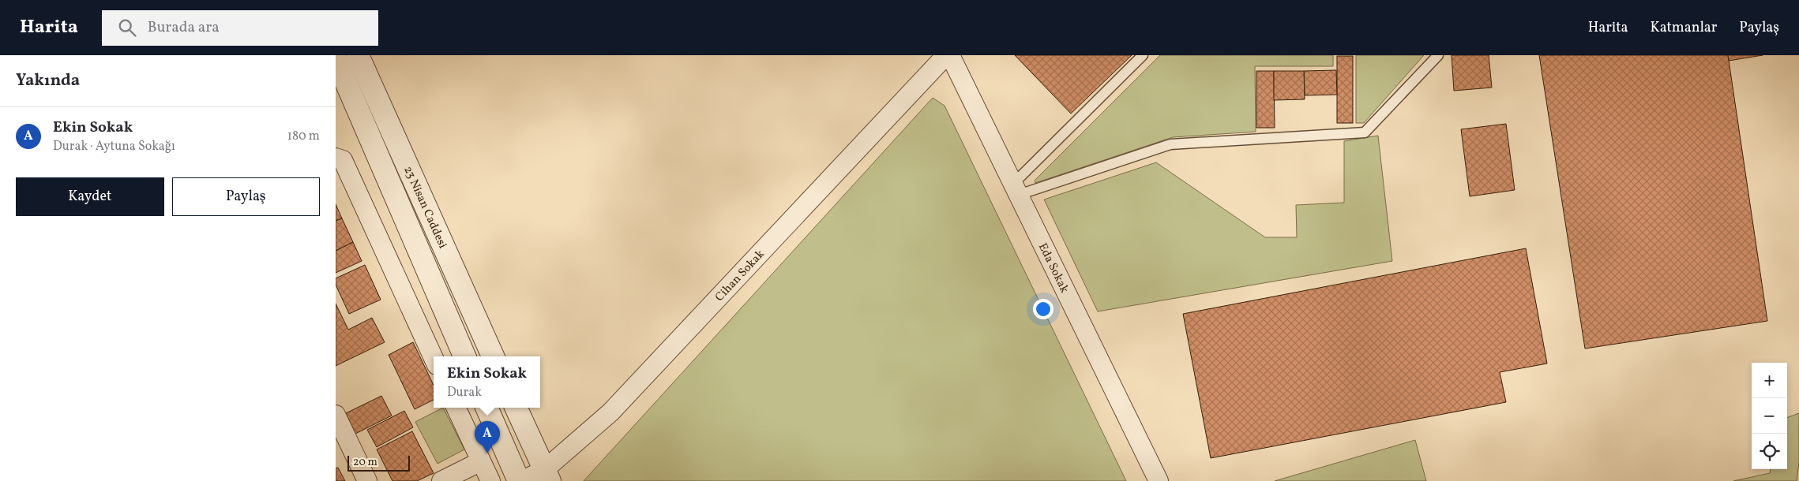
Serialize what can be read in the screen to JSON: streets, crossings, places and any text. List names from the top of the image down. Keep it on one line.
{"streets":{"street":["23 Nisan Caddesi","Eda Sokak","Cihan Sokak"]},"scale_bar":"20 m","page":{"header":"Harita","search":"Burada ara","nav":["Harita","Katmanlar","Paylaş"],"heading":"Yakında","list":[{"mark":"A","name":"Ekin Sokak","note":"Durak · Aytuna Sokağı","value":"180 m"}],"buttons":["Kaydet","Paylaş"],"popup":["Ekin Sokak","Durak"],"map_buttons":["+","−"],"pins":"A","scale":"20 m"}}
